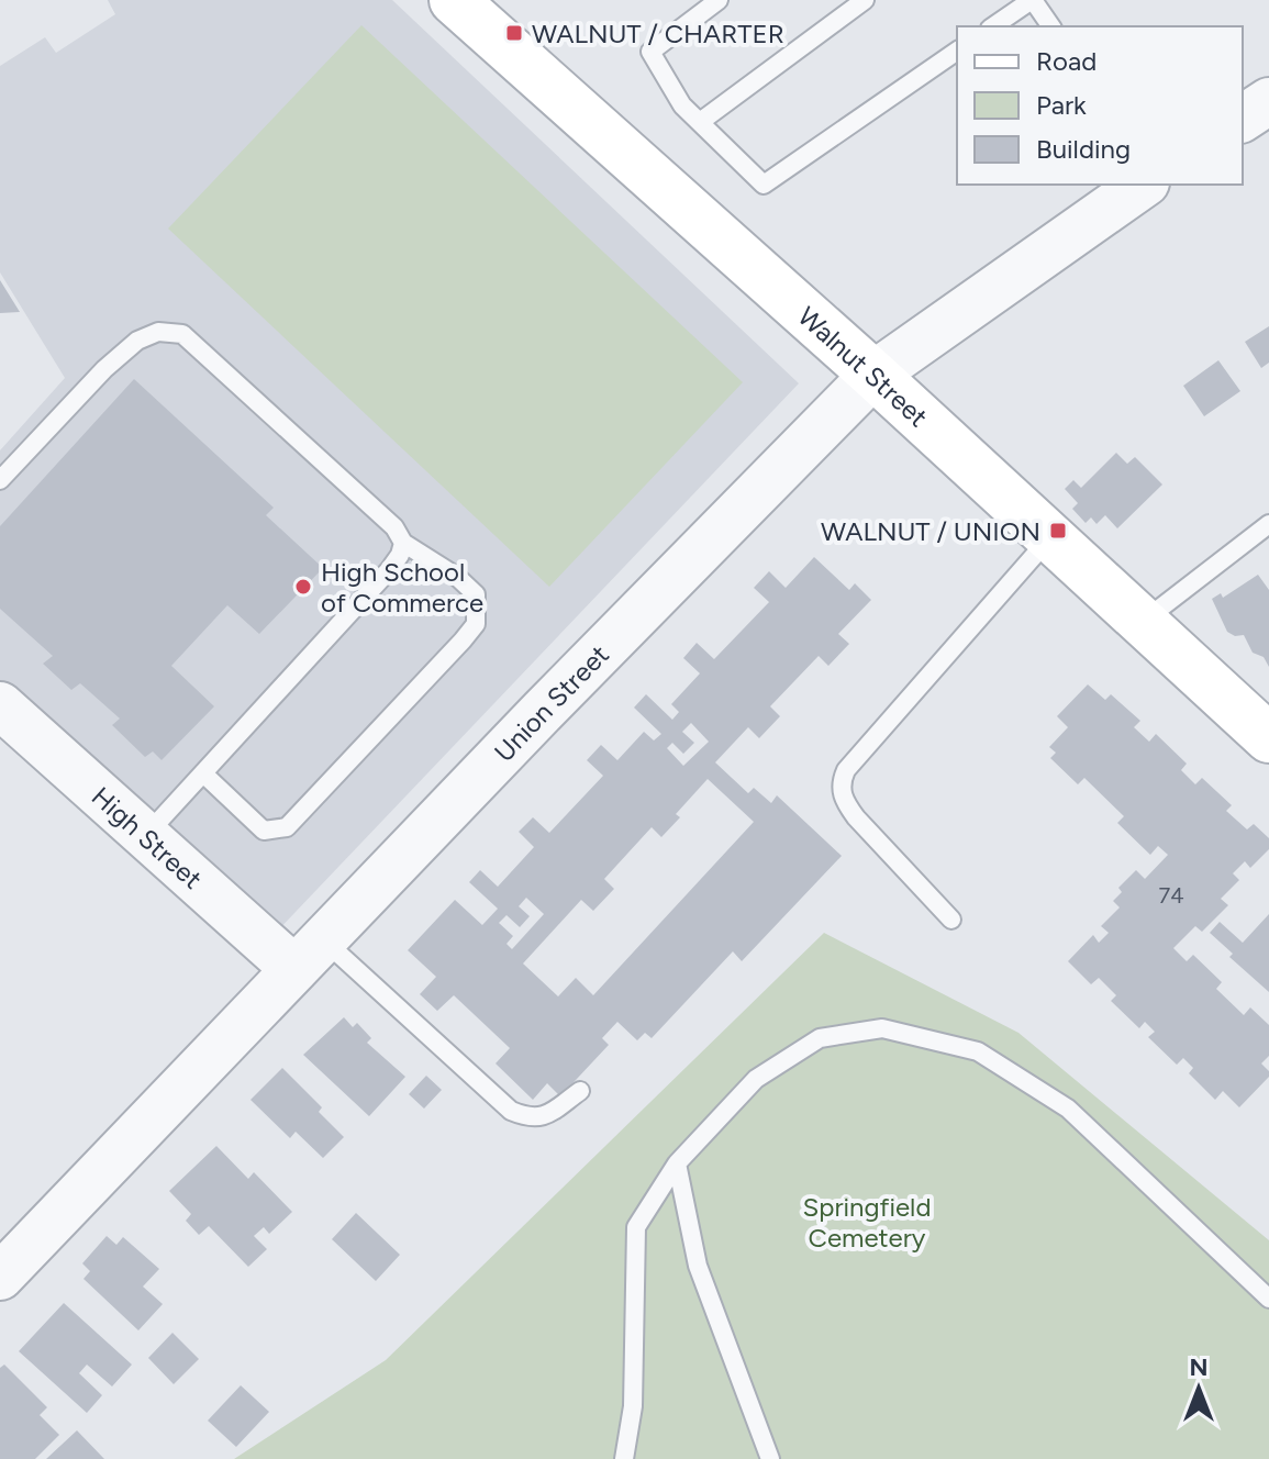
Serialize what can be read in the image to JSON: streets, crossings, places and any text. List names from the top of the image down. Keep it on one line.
{"streets":{"main road":["Walnut Street"],"street":["Union Street","High Street"]},"crossings":[["Walnut Street","Union Street"],["Union Street","High Street"]],"parks":["Springfield Cemetery"],"places":{"transit":["WALNUT / CHARTER","WALNUT / UNION"],"other":["High School of Commerce"]},"house_numbers":["74"],"legend":["Road","Park","Building"],"north":"top"}
